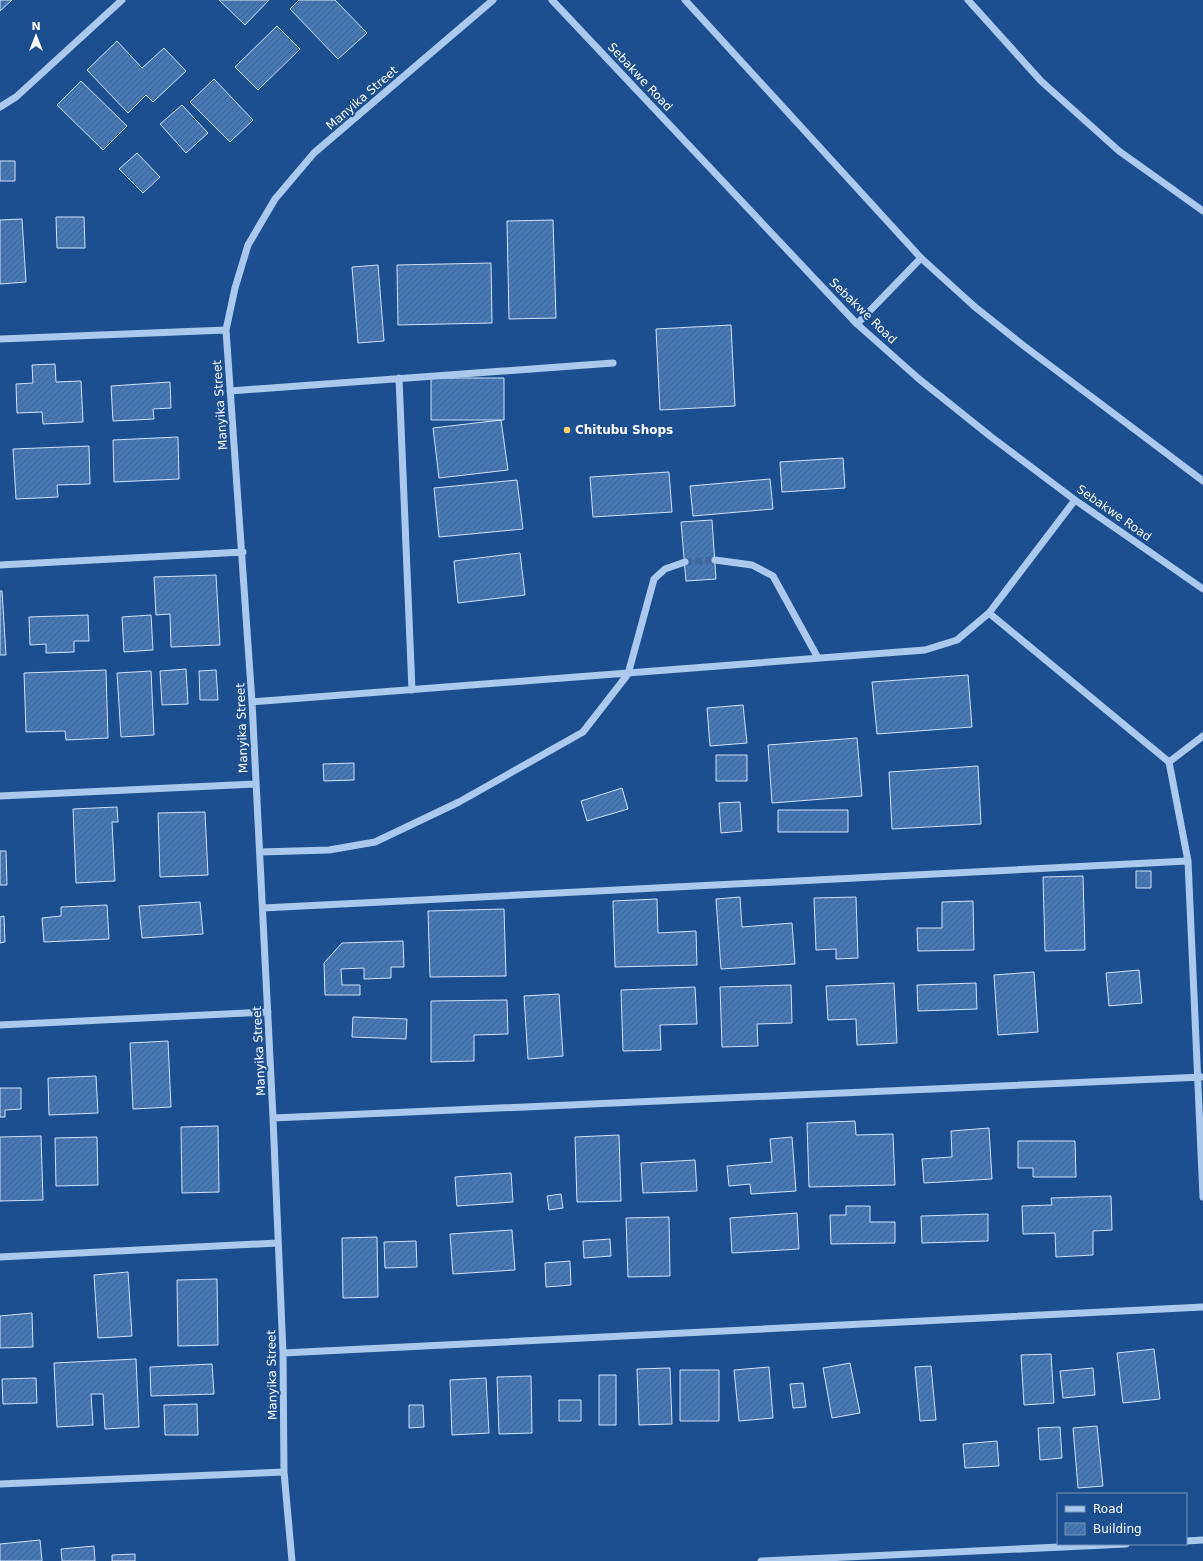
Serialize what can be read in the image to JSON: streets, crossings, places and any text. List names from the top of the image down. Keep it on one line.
{"streets":{"street":["Sebakwe Road","Manyika Street"]},"places":["Chitubu Shops"],"legend":["Road","Building"],"north":"top"}
